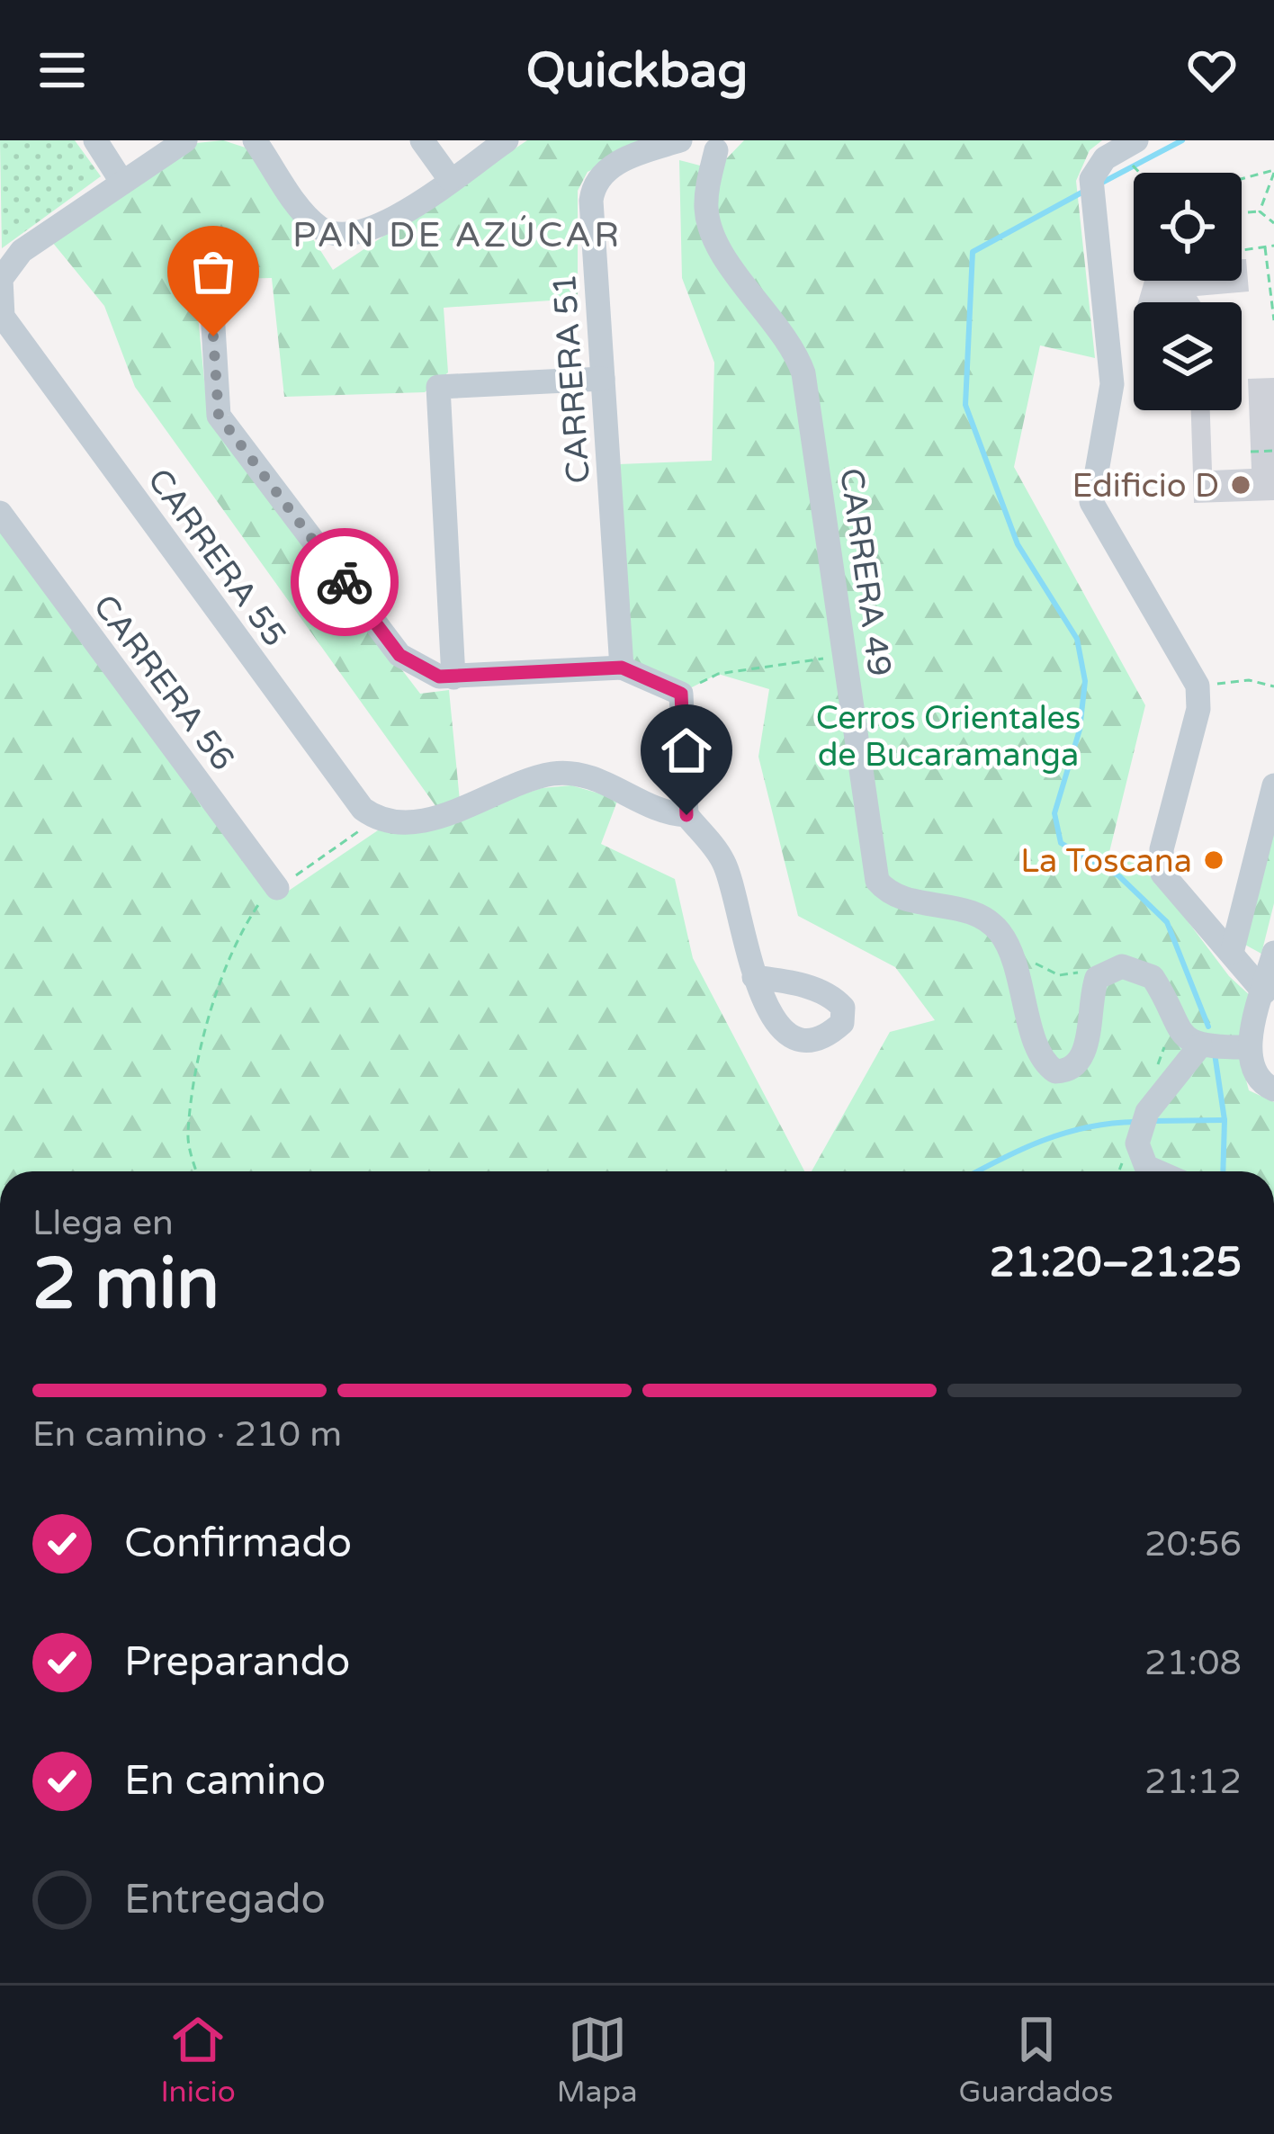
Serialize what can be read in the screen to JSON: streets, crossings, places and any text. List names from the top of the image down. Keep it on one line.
{"streets":{"street":["CARRERA 51","CARRERA 55","CARRERA 49","CARRERA 56"]},"districts":["PAN DE AZÚCAR"],"parks":["Cerros Orientales de Bucaramanga"],"places":["Edificio D","La Toscana"],"page":{"header":"Quickbag","heading":["2 min","Llega en","21:20–21:25"],"bar":"En camino · 210 m","list":[["Confirmado","20:56"],["Preparando","21:08"],["En camino","21:12"],"Entregado"],"tabs":["Inicio","Mapa","Guardados"]}}
